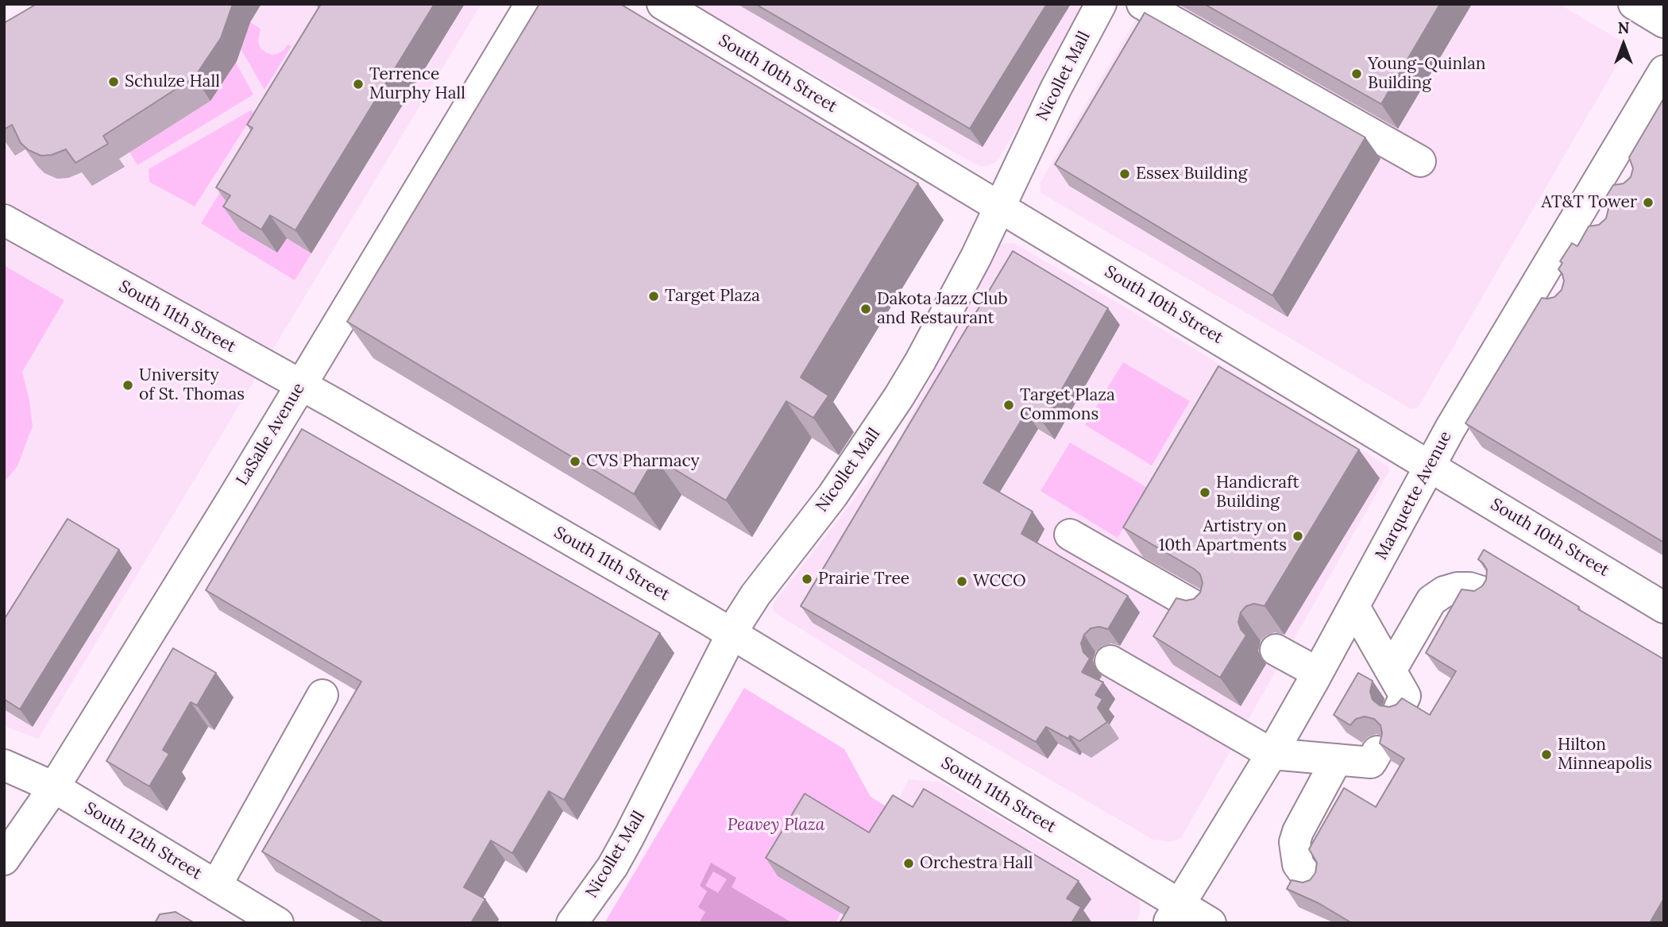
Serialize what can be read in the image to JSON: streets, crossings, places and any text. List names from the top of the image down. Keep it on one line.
{"streets":{"street":["South 10th Street","Nicollet Mall","South 11th Street","LaSalle Avenue","Marquette Avenue","South 12th Street"]},"crossings":[["South 10th Street","Nicollet Mall"],["South 10th Street","Marquette Avenue"],["Nicollet Mall","South 11th Street"],["South 11th Street","LaSalle Avenue"],["South 11th Street","Marquette Avenue"],["LaSalle Avenue","South 12th Street"]],"parks":["Peavey Plaza"],"places":["Young-Quinlan Building","Schulze Hall","Terrence Murphy Hall","Essex Building","AT&T Tower","Target Plaza","Dakota Jazz Club and Restaurant","University of St. Thomas","Target Plaza Commons","CVS Pharmacy","Handicraft Building","Artistry on 10th Apartments","Prairie Tree","WCCO","Hilton Minneapolis","Orchestra Hall"],"north":"top"}
